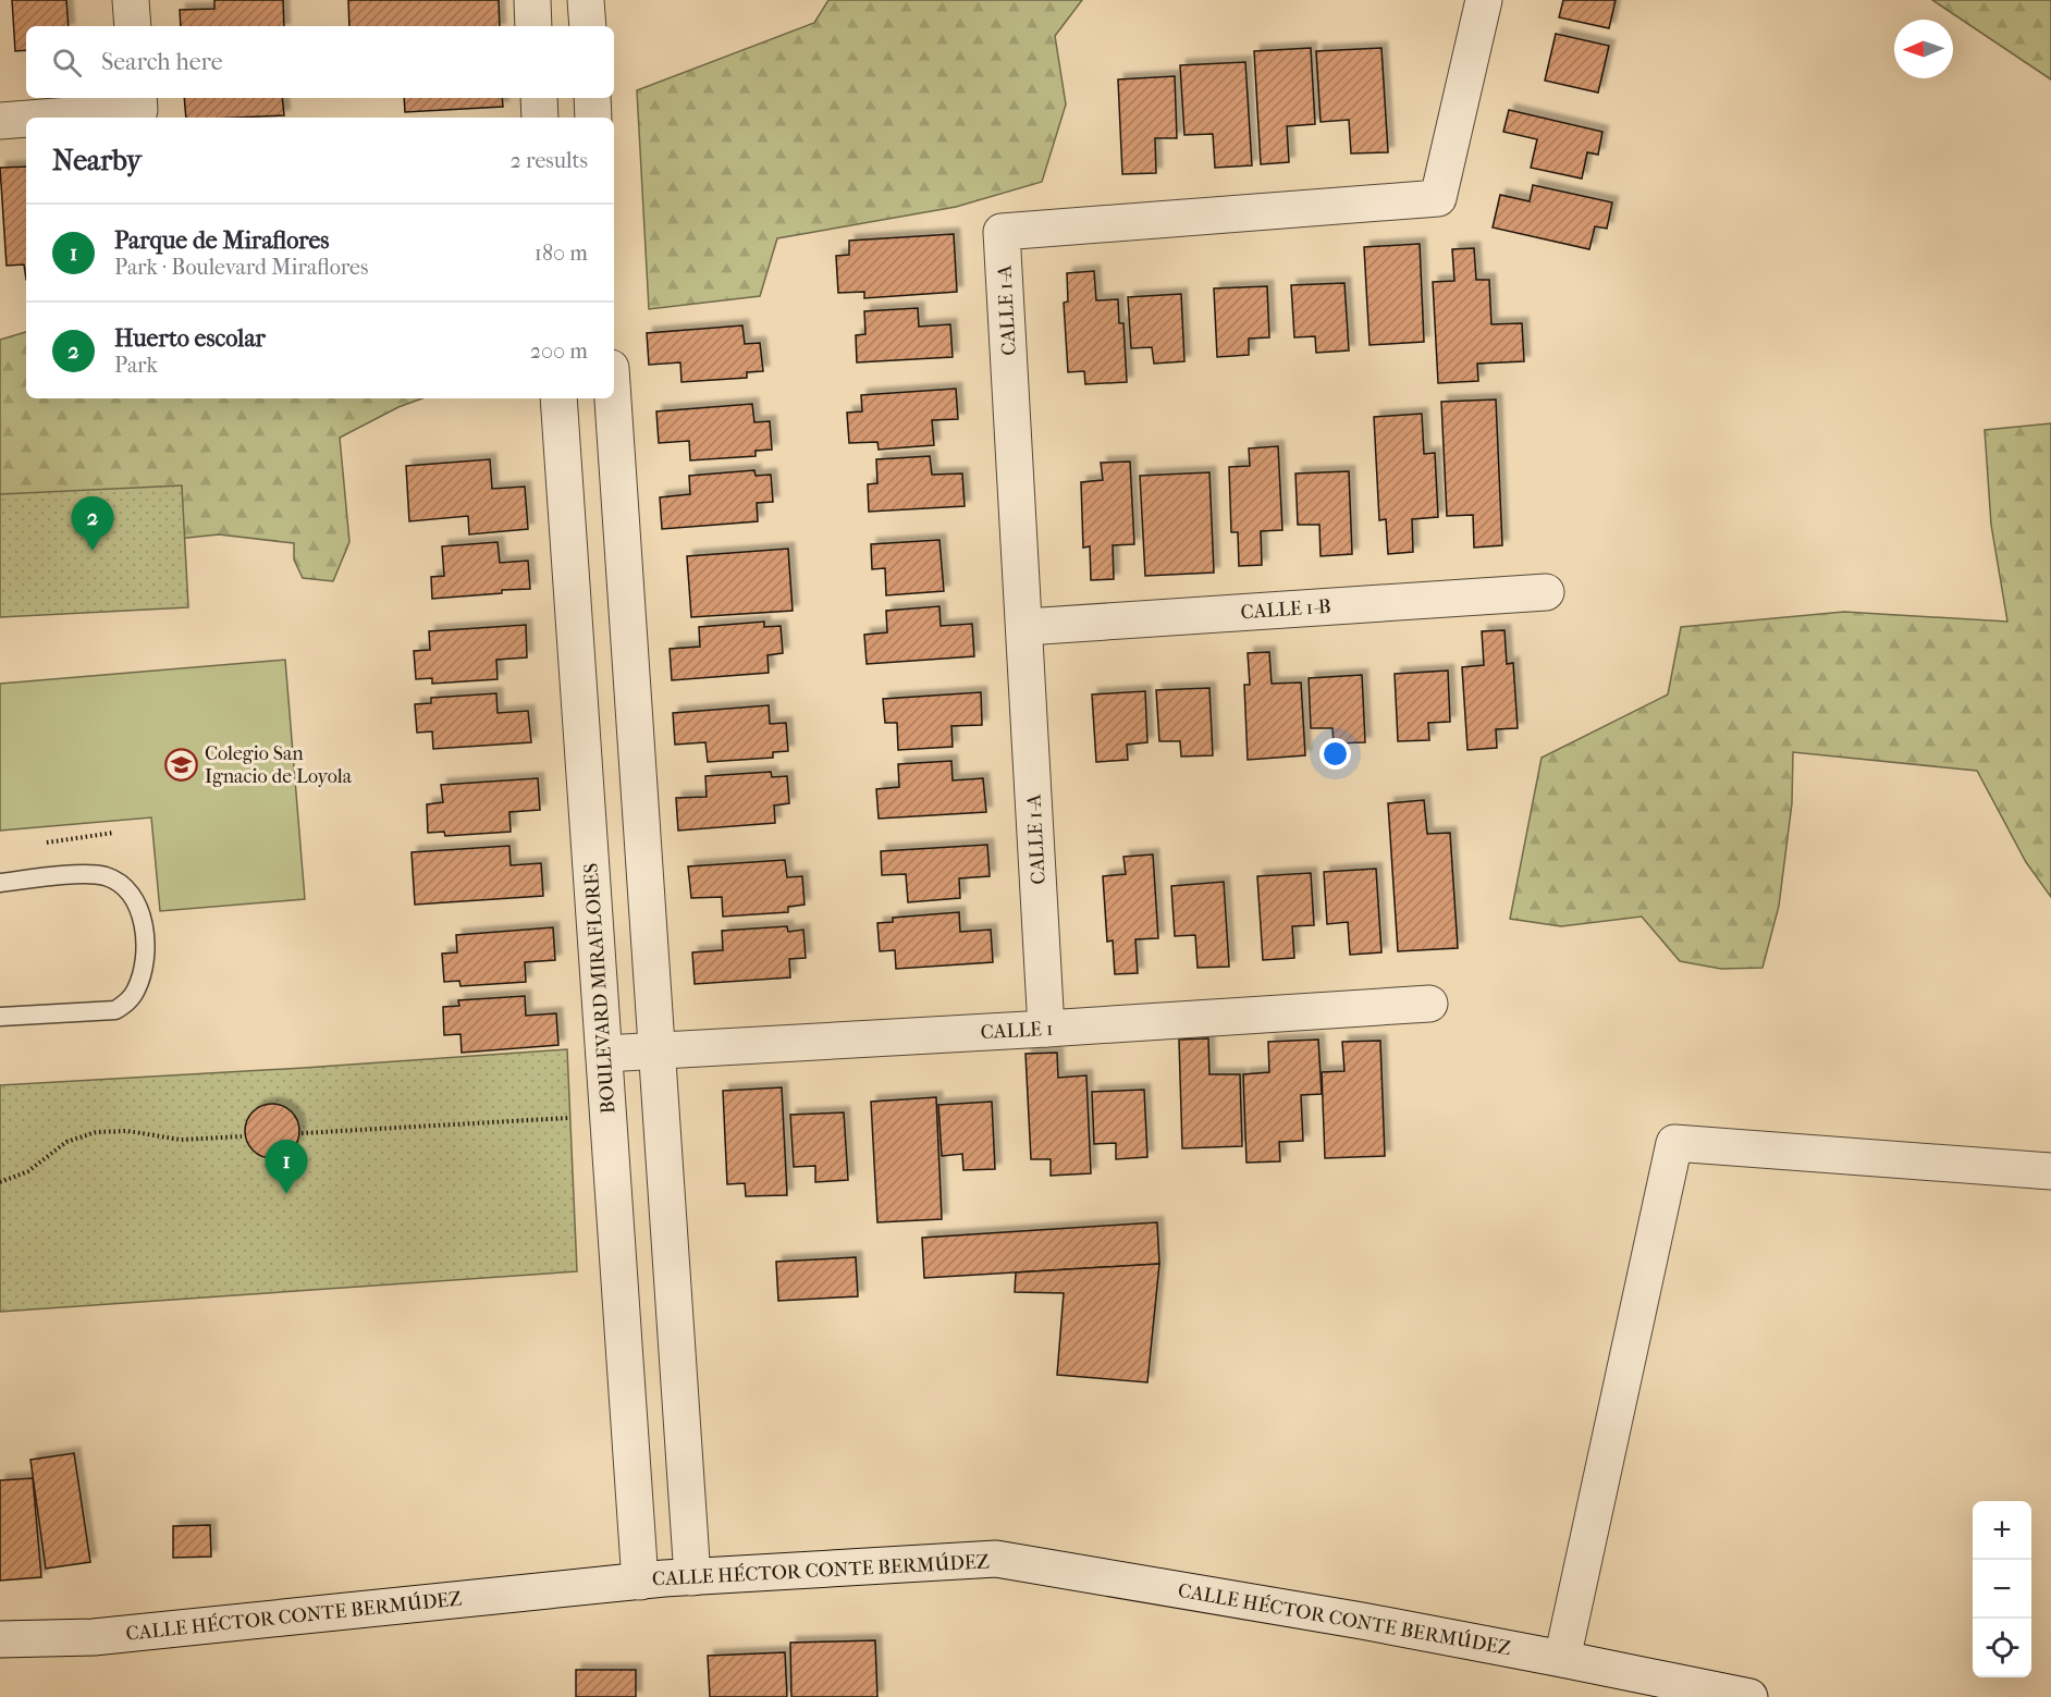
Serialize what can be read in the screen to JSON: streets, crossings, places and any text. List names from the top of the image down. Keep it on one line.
{"streets":{"street":["CALLE 1-A","CALLE 1-B","BOULEVARD MIRAFLORES","CALLE 1","CALLE HÉCTOR CONTE BERMÚDEZ"]},"crossings":[["CALLE 1-A","CALLE 1-B"],["CALLE 1-A","CALLE 1"],["BOULEVARD MIRAFLORES","CALLE 1"],["BOULEVARD MIRAFLORES","CALLE HÉCTOR CONTE BERMÚDEZ"]],"places":{"school or university":["Colegio San Ignacio de Loyola"]},"north":"left","page":{"search":"Search here","heading":["Nearby","2 results"],"list":[{"mark":"1","name":"Parque de Miraflores","note":"Park · Boulevard Miraflores","value":"180 m"},{"mark":"2","name":"Huerto escolar","note":"Park","value":"200 m"}],"pins":["2","1"],"map_buttons":["+","−"]}}
